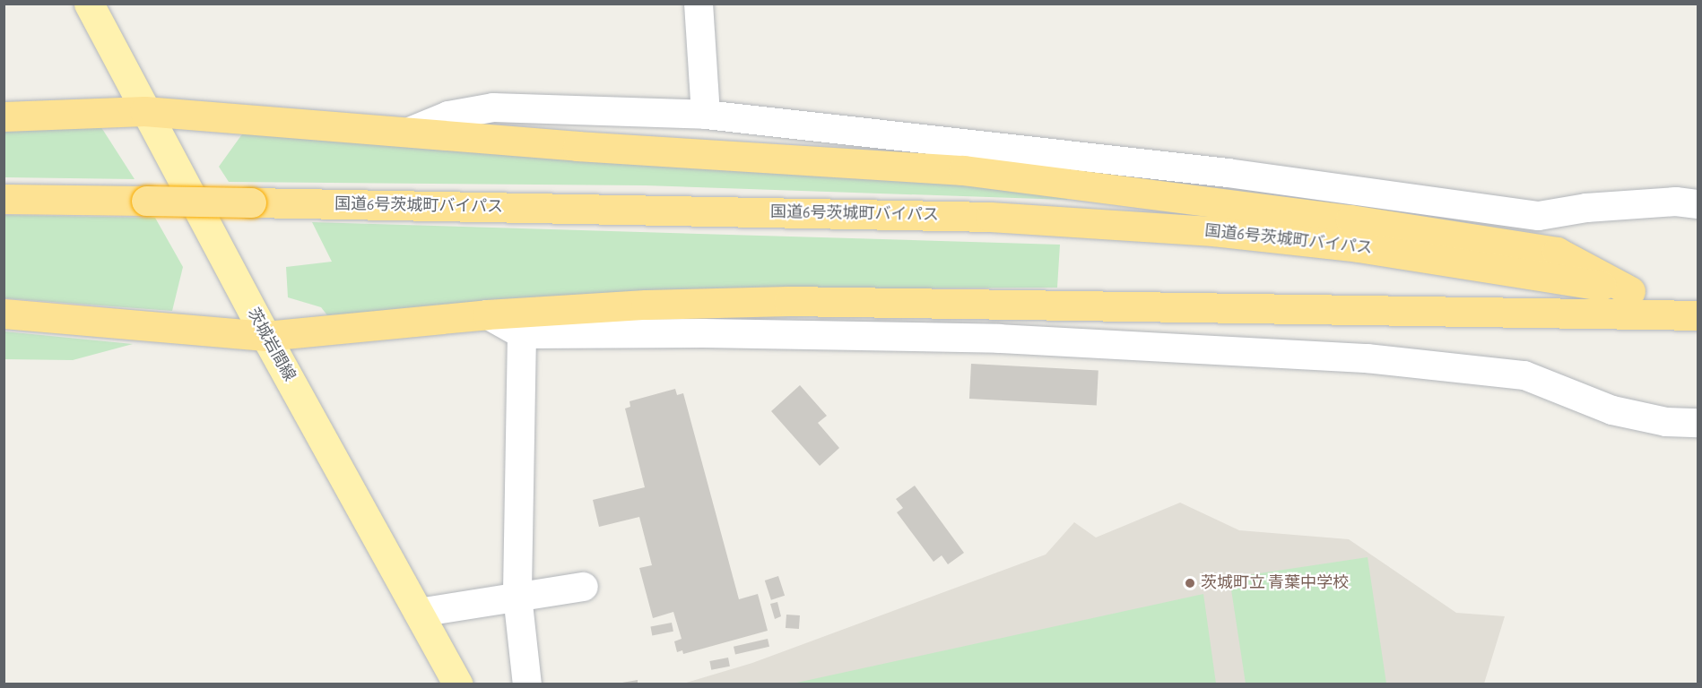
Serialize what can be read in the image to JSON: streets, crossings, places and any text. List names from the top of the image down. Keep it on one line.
{"streets":{"highway":["国道6号茨城町バイパス"],"main road":["茨城岩間線"]},"places":["茨城町立 青葉中学校"]}
